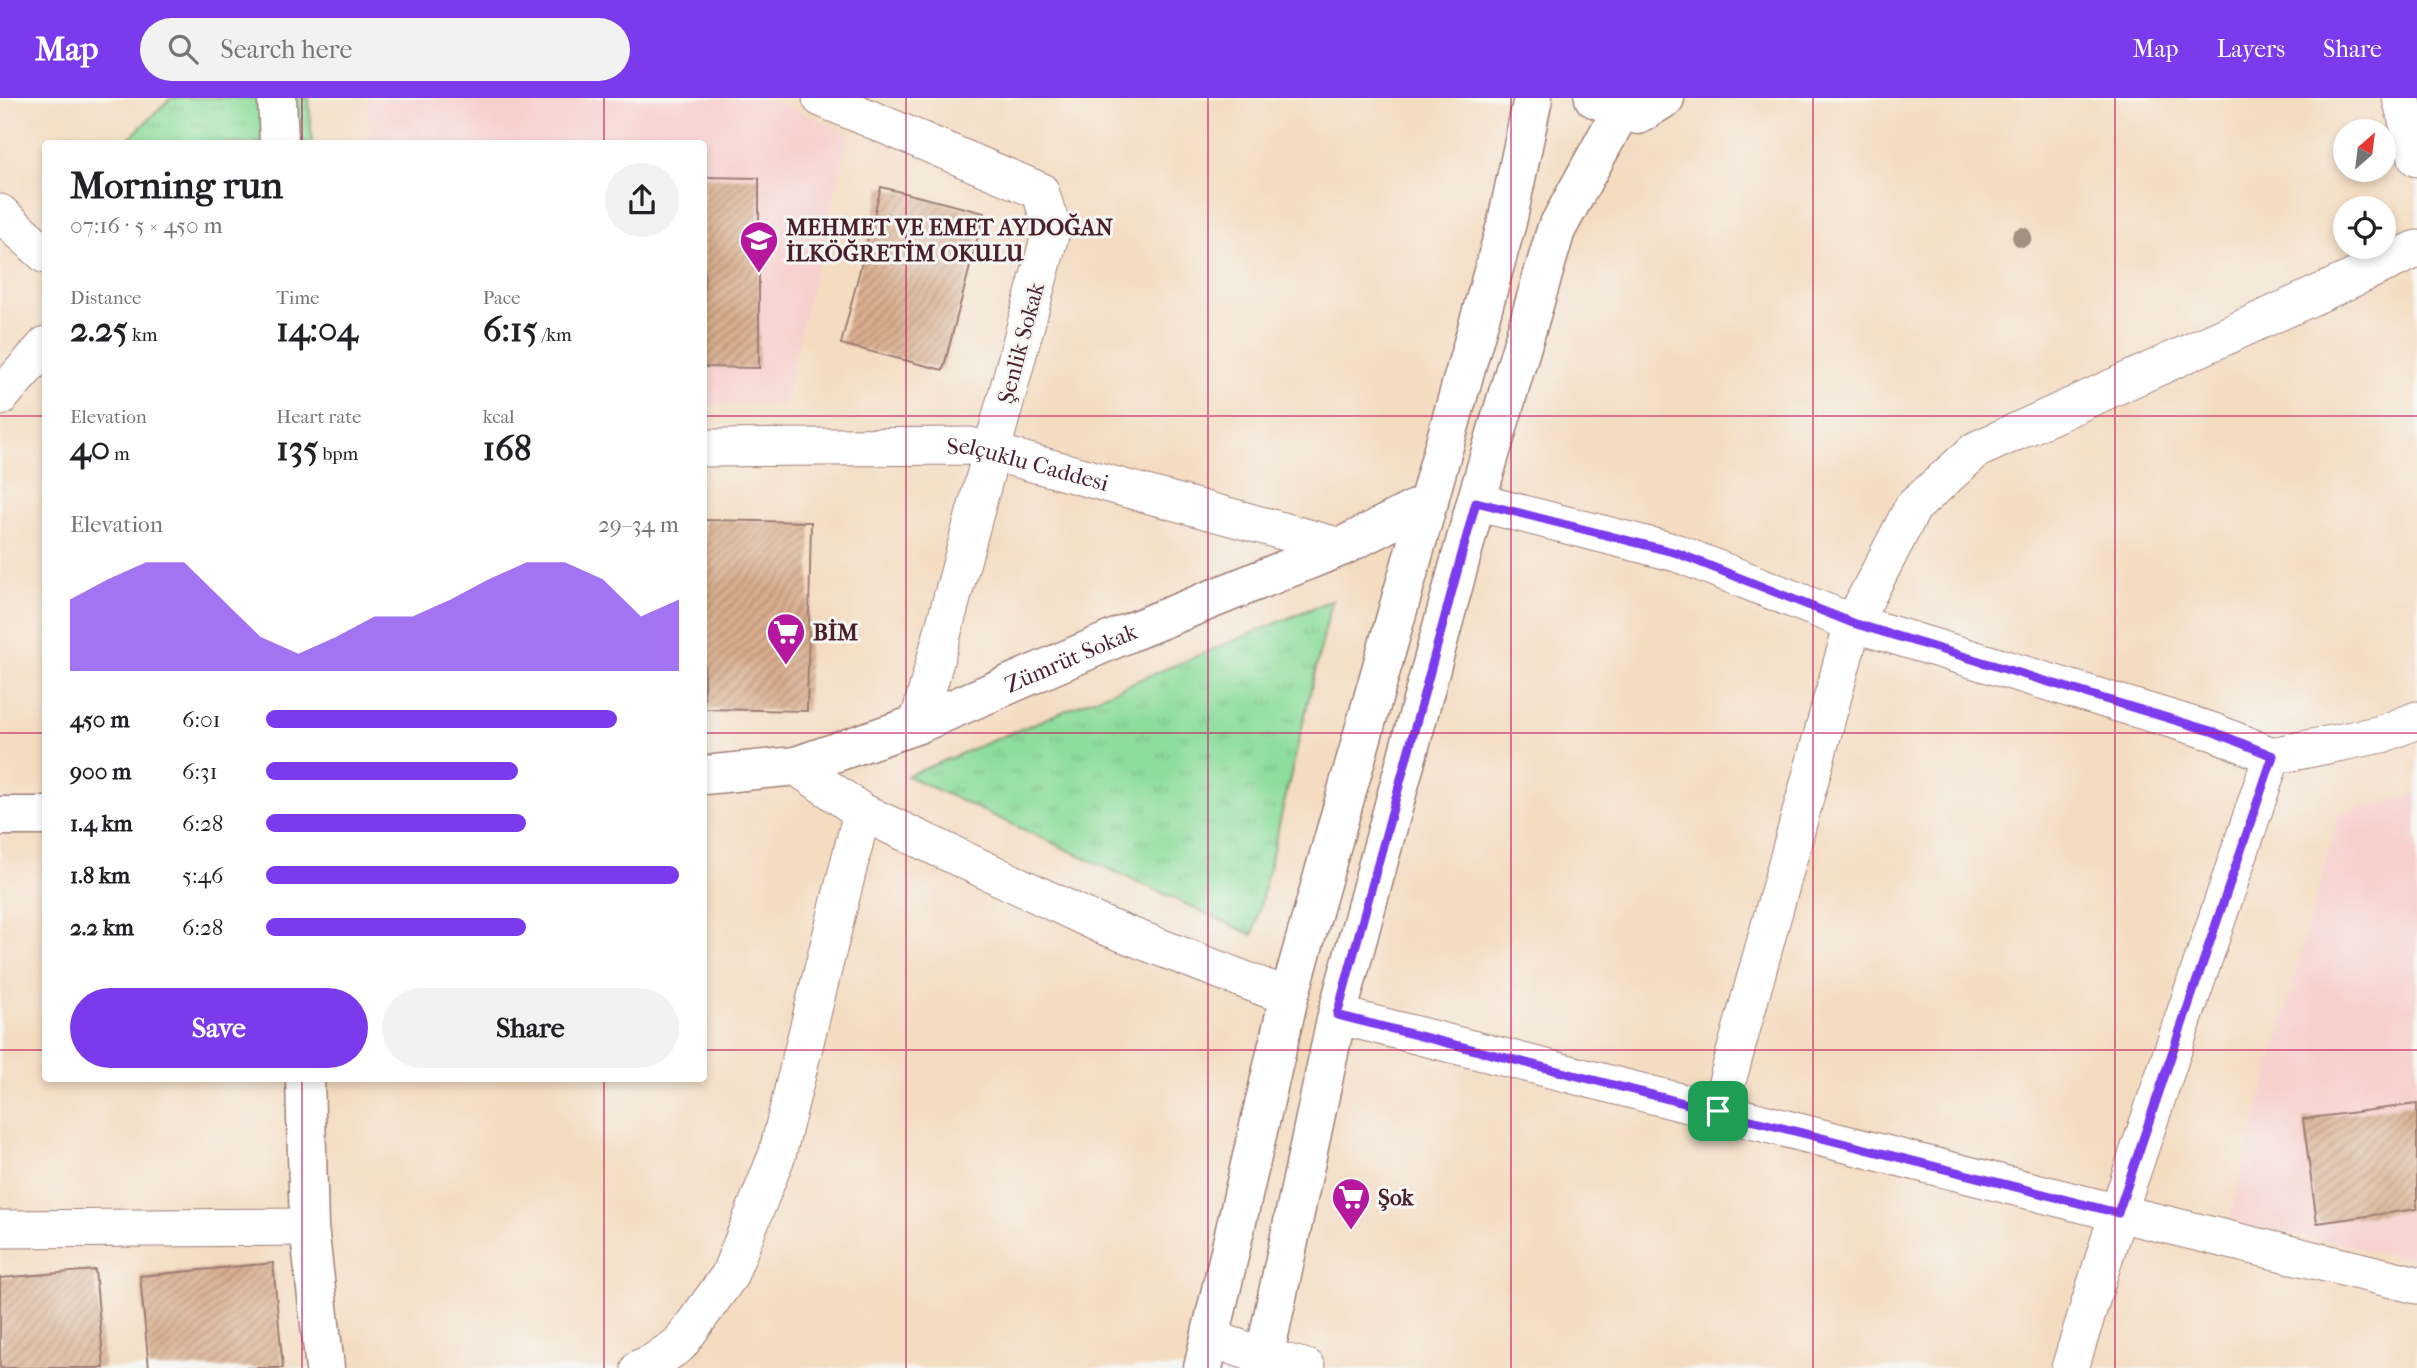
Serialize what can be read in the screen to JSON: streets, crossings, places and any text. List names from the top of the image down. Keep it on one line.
{"streets":{"street":["Şenlik Sokak","Selçuklu Caddesi","Zümrüt Sokak"]},"crossings":[["Şenlik Sokak","Selçuklu Caddesi"],["Şenlik Sokak","Zümrüt Sokak"],["Selçuklu Caddesi","Zümrüt Sokak"]],"places":{"school or university":["MEHMET VE EMET AYDOĞAN İLKÖĞRETİM OKULU"],"supermarket":["BİM","Şok"]},"north":"top right","page":{"header":"Map","search":"Search here","nav":["Map","Layers","Share"],"heading":["Morning run","07:16 · 5 × 450 m"],"stats":[["Distance","2.25 km"],["Time","14:04"],["Pace","6:15 /km"],["Elevation","40 m"],["Heart rate","135 bpm"],["kcal","168"]],"chart":["Elevation","29–34 m"],"list":[{"name":"450 m","note":"6:01"},{"name":"900 m","note":"6:31"},{"name":"1.4 km","note":"6:28"},{"name":"1.8 km","note":"5:46"},{"name":"2.2 km","note":"6:28"}],"buttons":["Save","Share"]}}
